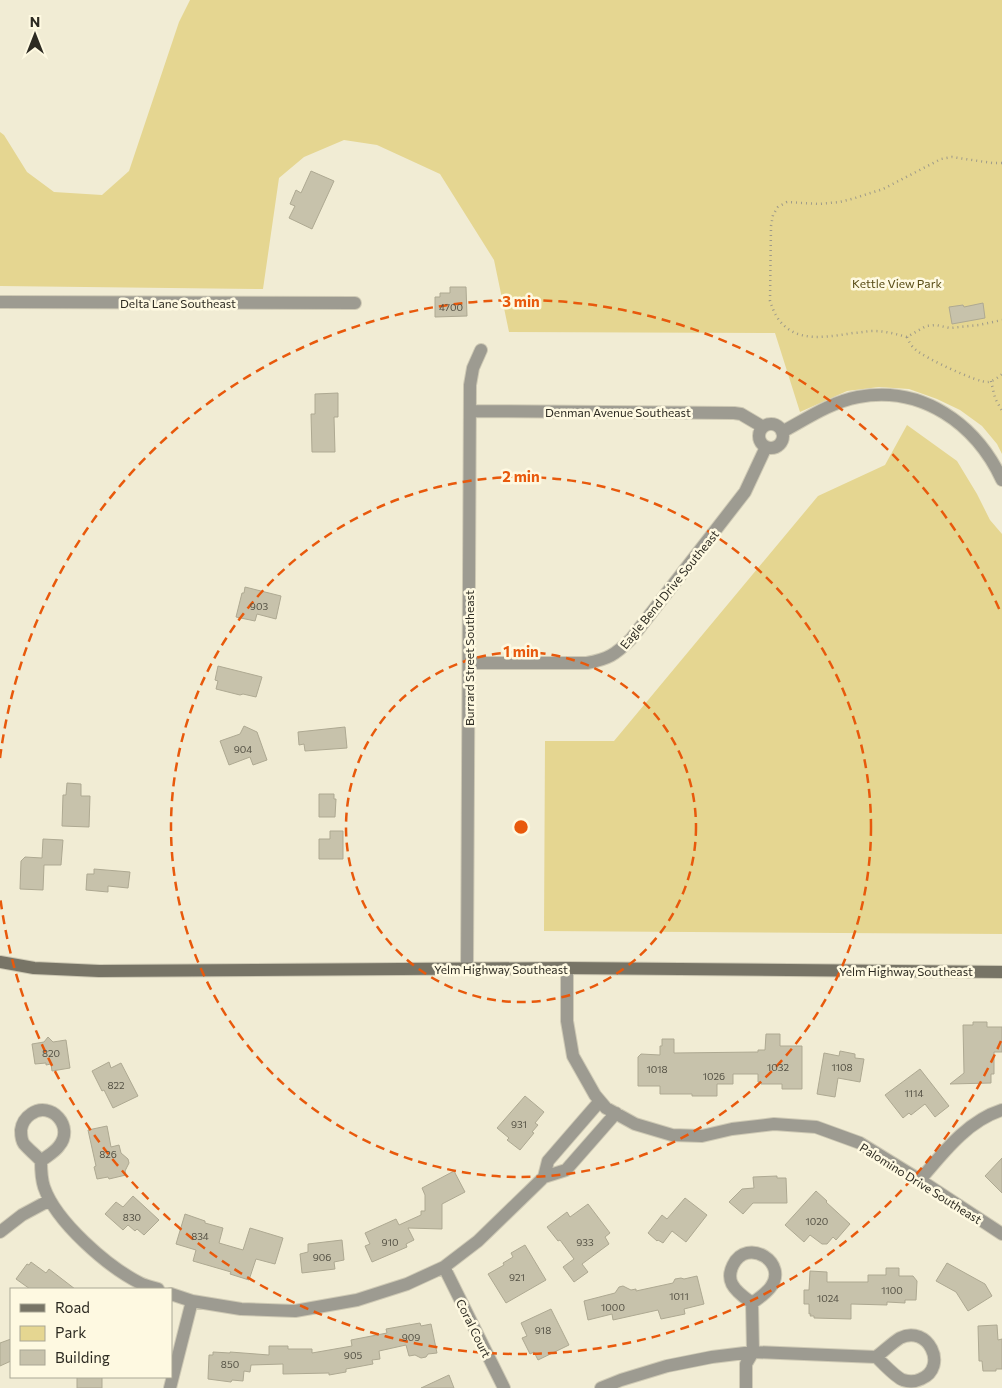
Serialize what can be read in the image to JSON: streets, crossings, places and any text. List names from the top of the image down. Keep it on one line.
{"streets":{"main road":["Yelm Highway Southeast"],"street":["Delta Lane Southeast","Denman Avenue Southeast","Eagle Bend Drive Southeast","Burrard Street Southeast","Palomino Drive Southeast","Coral Court"]},"crossings":[["Denman Avenue Southeast","Eagle Bend Drive Southeast"],["Denman Avenue Southeast","Burrard Street Southeast"],["Eagle Bend Drive Southeast","Burrard Street Southeast"],["Burrard Street Southeast","Yelm Highway Southeast"],["Yelm Highway Southeast","Palomino Drive Southeast"]],"parks":["Kettle View Park"],"house_numbers":["4700","903","904","820","1032","1108","1018","1026","822","1114","931","826","830","1020","834","910","933","906","921","1100","1011","1024","1000","918","909","905","850"],"legend":["Road","Park","Building"],"north":"top","rings":["3 min","2 min","1 min"]}
